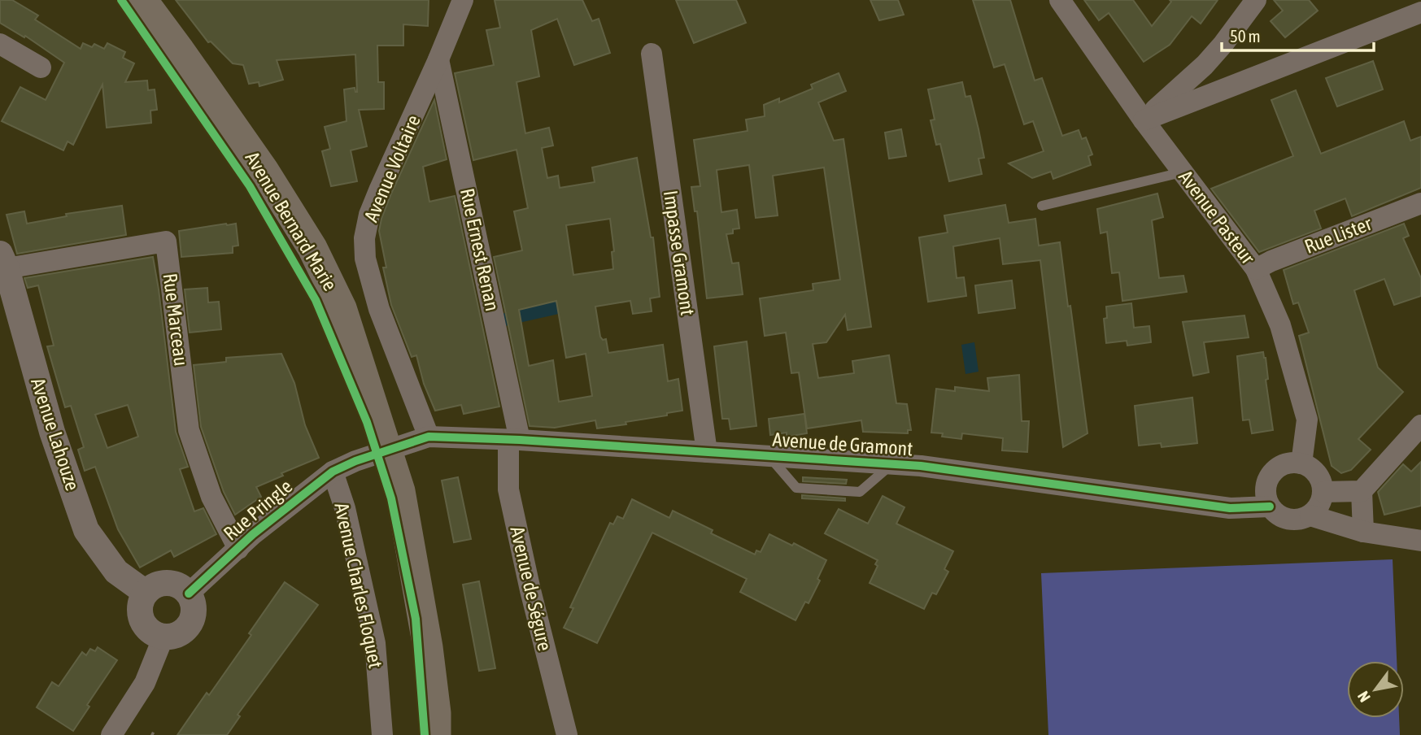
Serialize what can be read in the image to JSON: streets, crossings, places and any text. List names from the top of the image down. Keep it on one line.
{"streets":{"main road":["Avenue Bernard Marie"],"street":["Avenue Voltaire","Avenue Pasteur","Rue Lister","Rue Ernest Renan","Impasse Gramont","Rue Marceau","Avenue Lahouze","Avenue de Gramont","Rue Pringle","Avenue Charles Floquet","Avenue de Ségure"]},"crossings":[["Avenue Voltaire","Rue Ernest Renan"],["Avenue Voltaire","Avenue de Gramont"],["Avenue Voltaire","Rue Pringle"],["Avenue Pasteur","Rue Lister"],["Avenue Pasteur","Avenue de Gramont"],["Rue Ernest Renan","Avenue de Gramont"],["Rue Ernest Renan","Avenue de Ségure"],["Impasse Gramont","Avenue de Gramont"],["Rue Marceau","Avenue Lahouze"],["Rue Marceau","Rue Pringle"],["Avenue Lahouze","Rue Pringle"],["Avenue de Gramont","Rue Pringle"],["Avenue de Gramont","Avenue de Ségure"],["Rue Pringle","Avenue Charles Floquet"]],"scale_bar":"50 m","north":"bottom left"}
